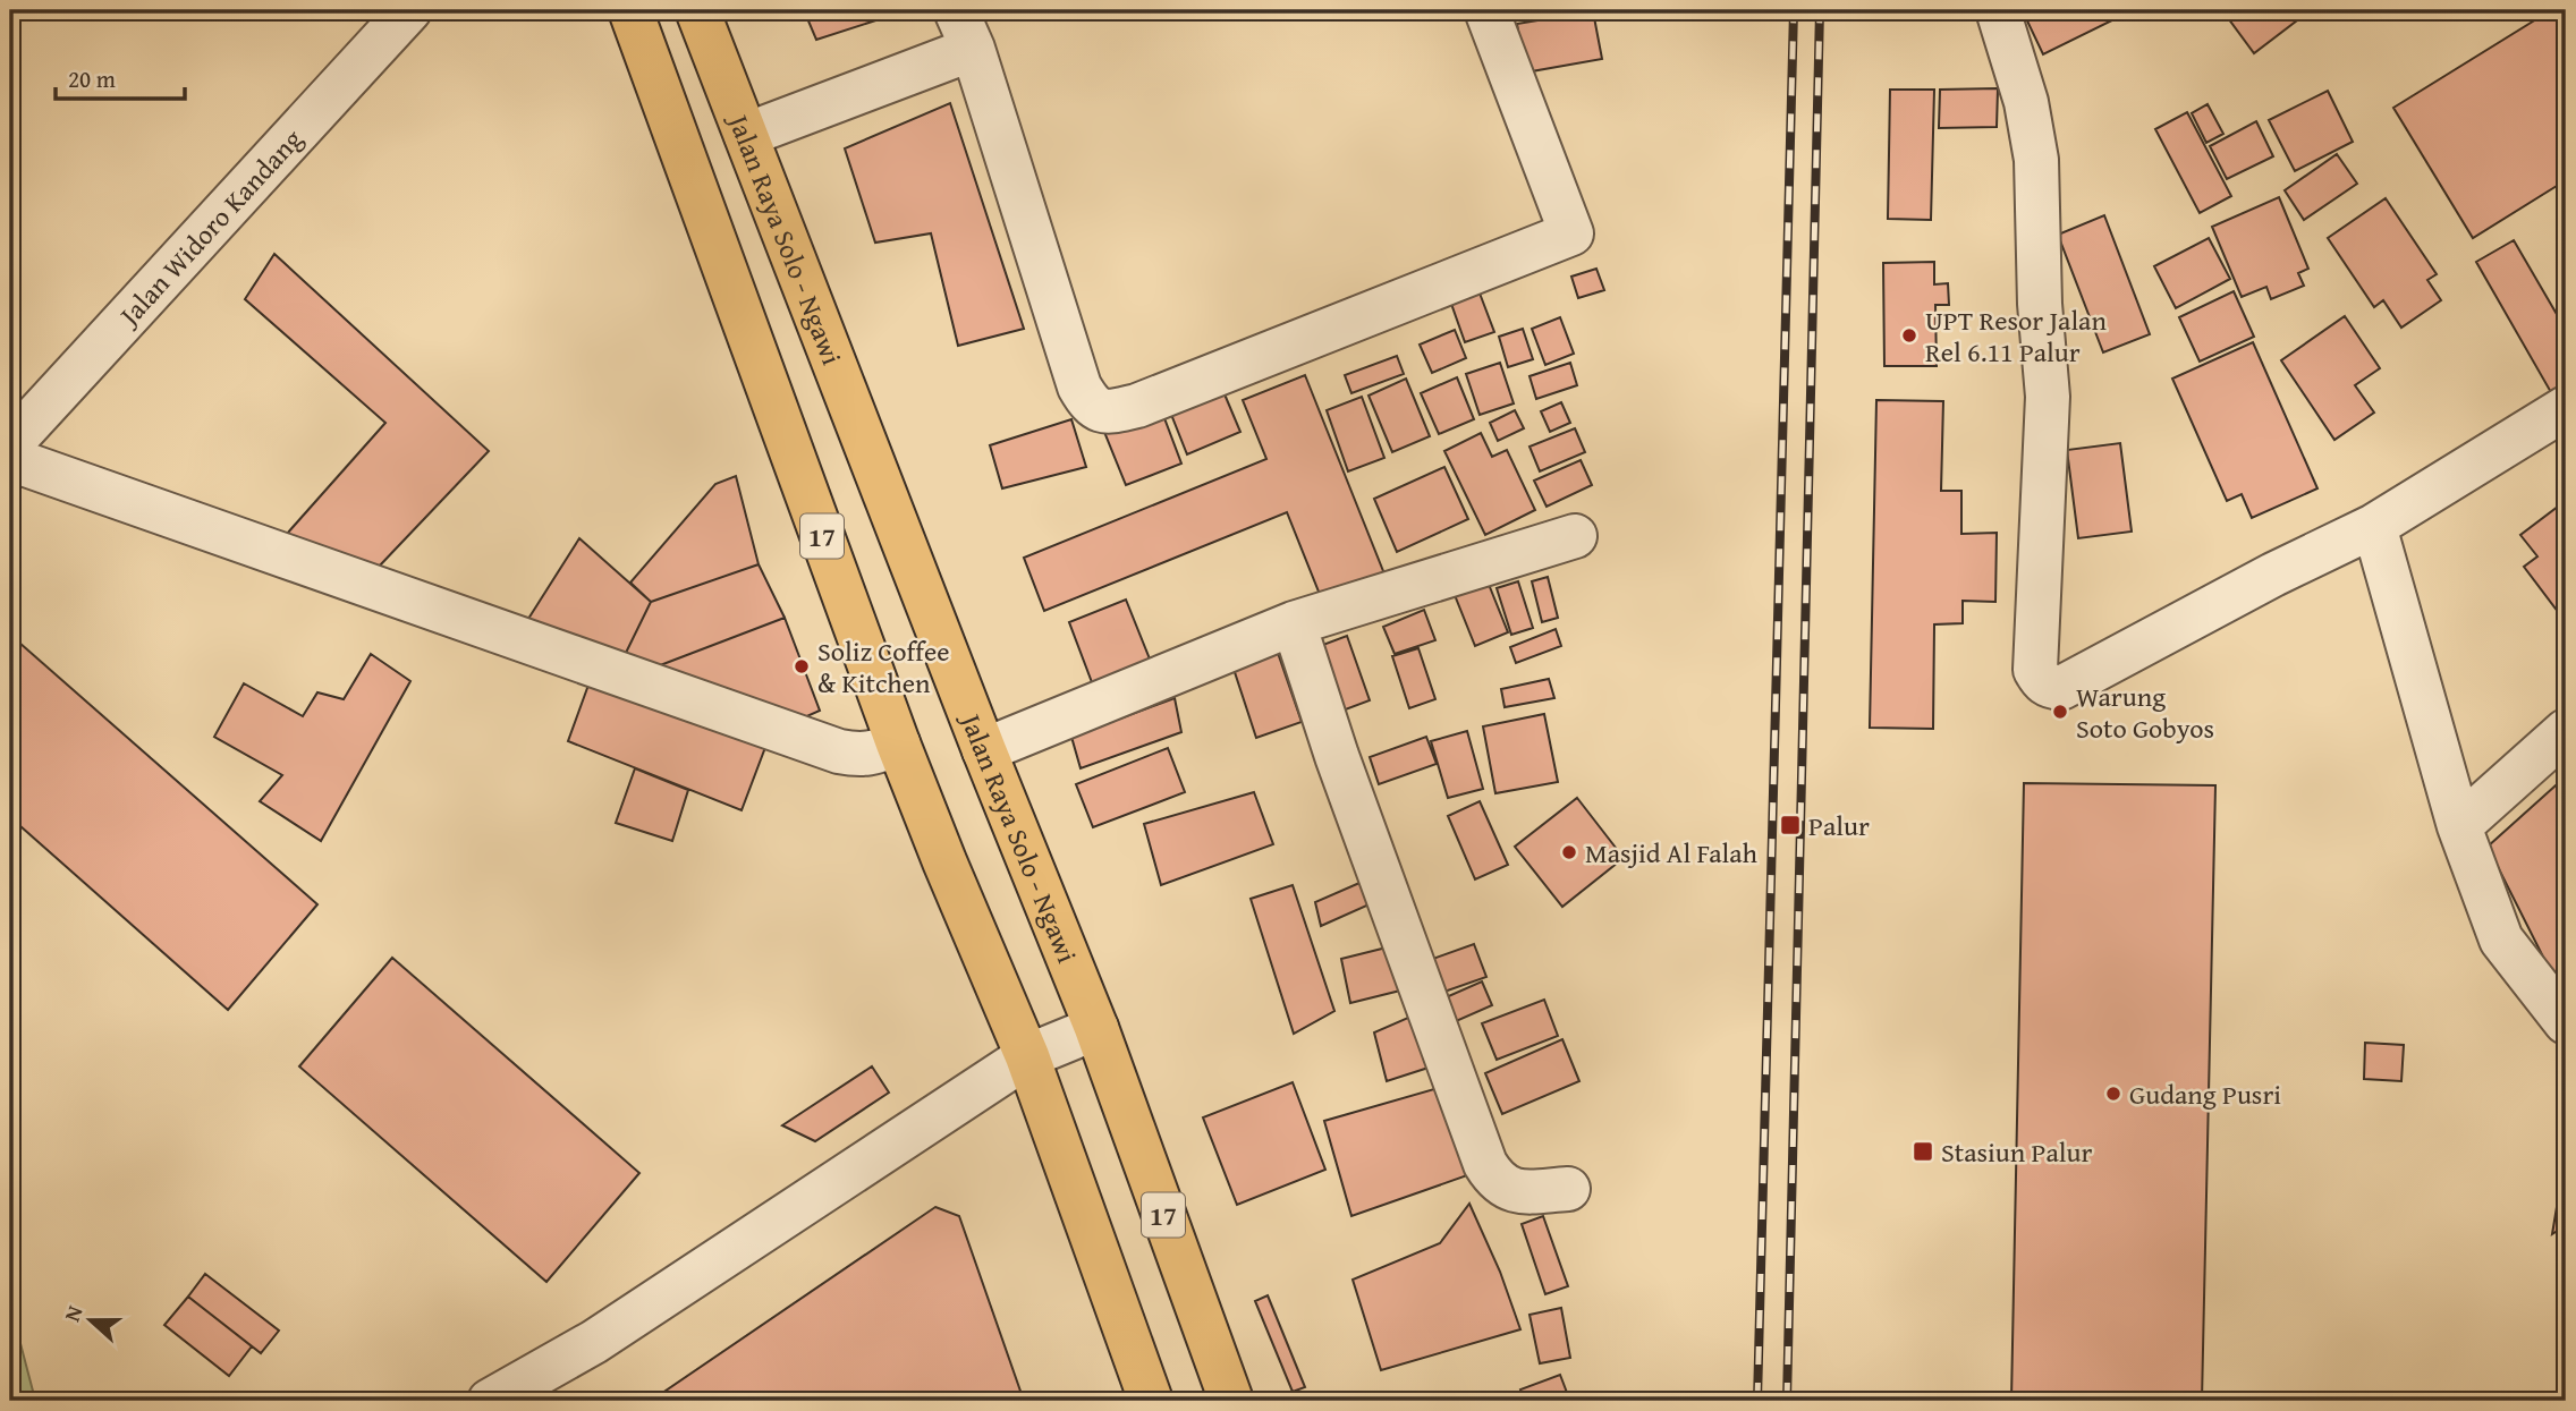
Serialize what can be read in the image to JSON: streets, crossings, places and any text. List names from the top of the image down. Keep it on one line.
{"streets":{"highway":["Jalan Raya Solo - Ngawi","17"],"street":["Jalan Widoro Kandang"]},"places":{"other":["UPT Resor Jalan Rel 6.11 Palur","Soliz Coffee & Kitchen","Warung Soto Gobyos","Masjid Al Falah","Gudang Pusri"],"transit":["Palur","Stasiun Palur"]},"scale_bar":"20 m","north":"left"}
